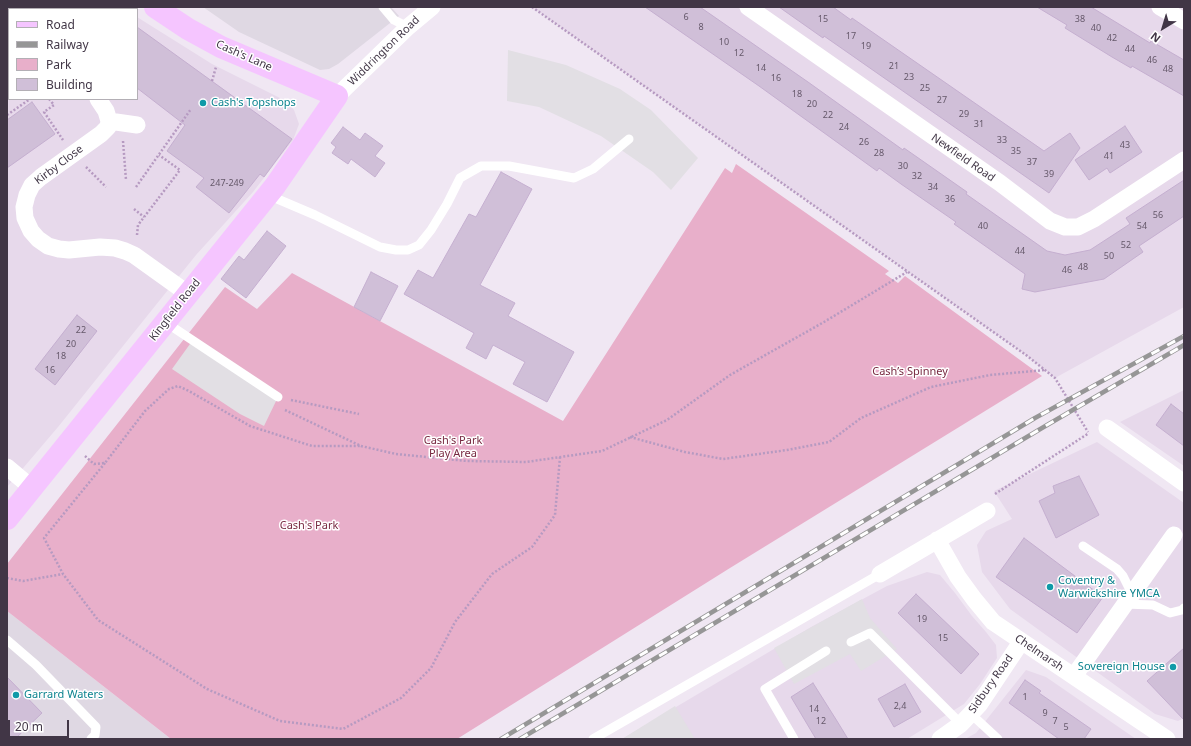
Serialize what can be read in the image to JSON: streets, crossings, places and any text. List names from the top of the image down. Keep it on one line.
{"streets":{"street":["Widdrington Road","Cash's Lane","Newfield Road","Kirby Close","Kingfield Road","Chelmarsh","Sidbury Road"]},"crossings":[["Widdrington Road","Cash's Lane"],["Widdrington Road","Kingfield Road"],["Cash's Lane","Kingfield Road"],["Kirby Close","Kingfield Road"],["Chelmarsh","Sidbury Road"]],"parks":["Cash’s Spinney","Cash's Park Play Area","Cash's Park"],"places":["Cash's Topshops","Coventry & Warwickshire YMCA","Sovereign House","Garrard Waters"],"house_numbers":["6","15","38","8","40","17","42","10","19","44","12","46","21","14","48","23","16","25","18","27","20","29","22","31","24","33","26","43","35","28","41","37","30","39","32","247-249","34","36","56","40","54","52","44","50","48","46","22","20","18","16","19","15","1","2,4","14","9","12","7","5"],"legend":["Road","Railway","Park","Building"],"scale_bar":"20 m","north":"bottom left"}
